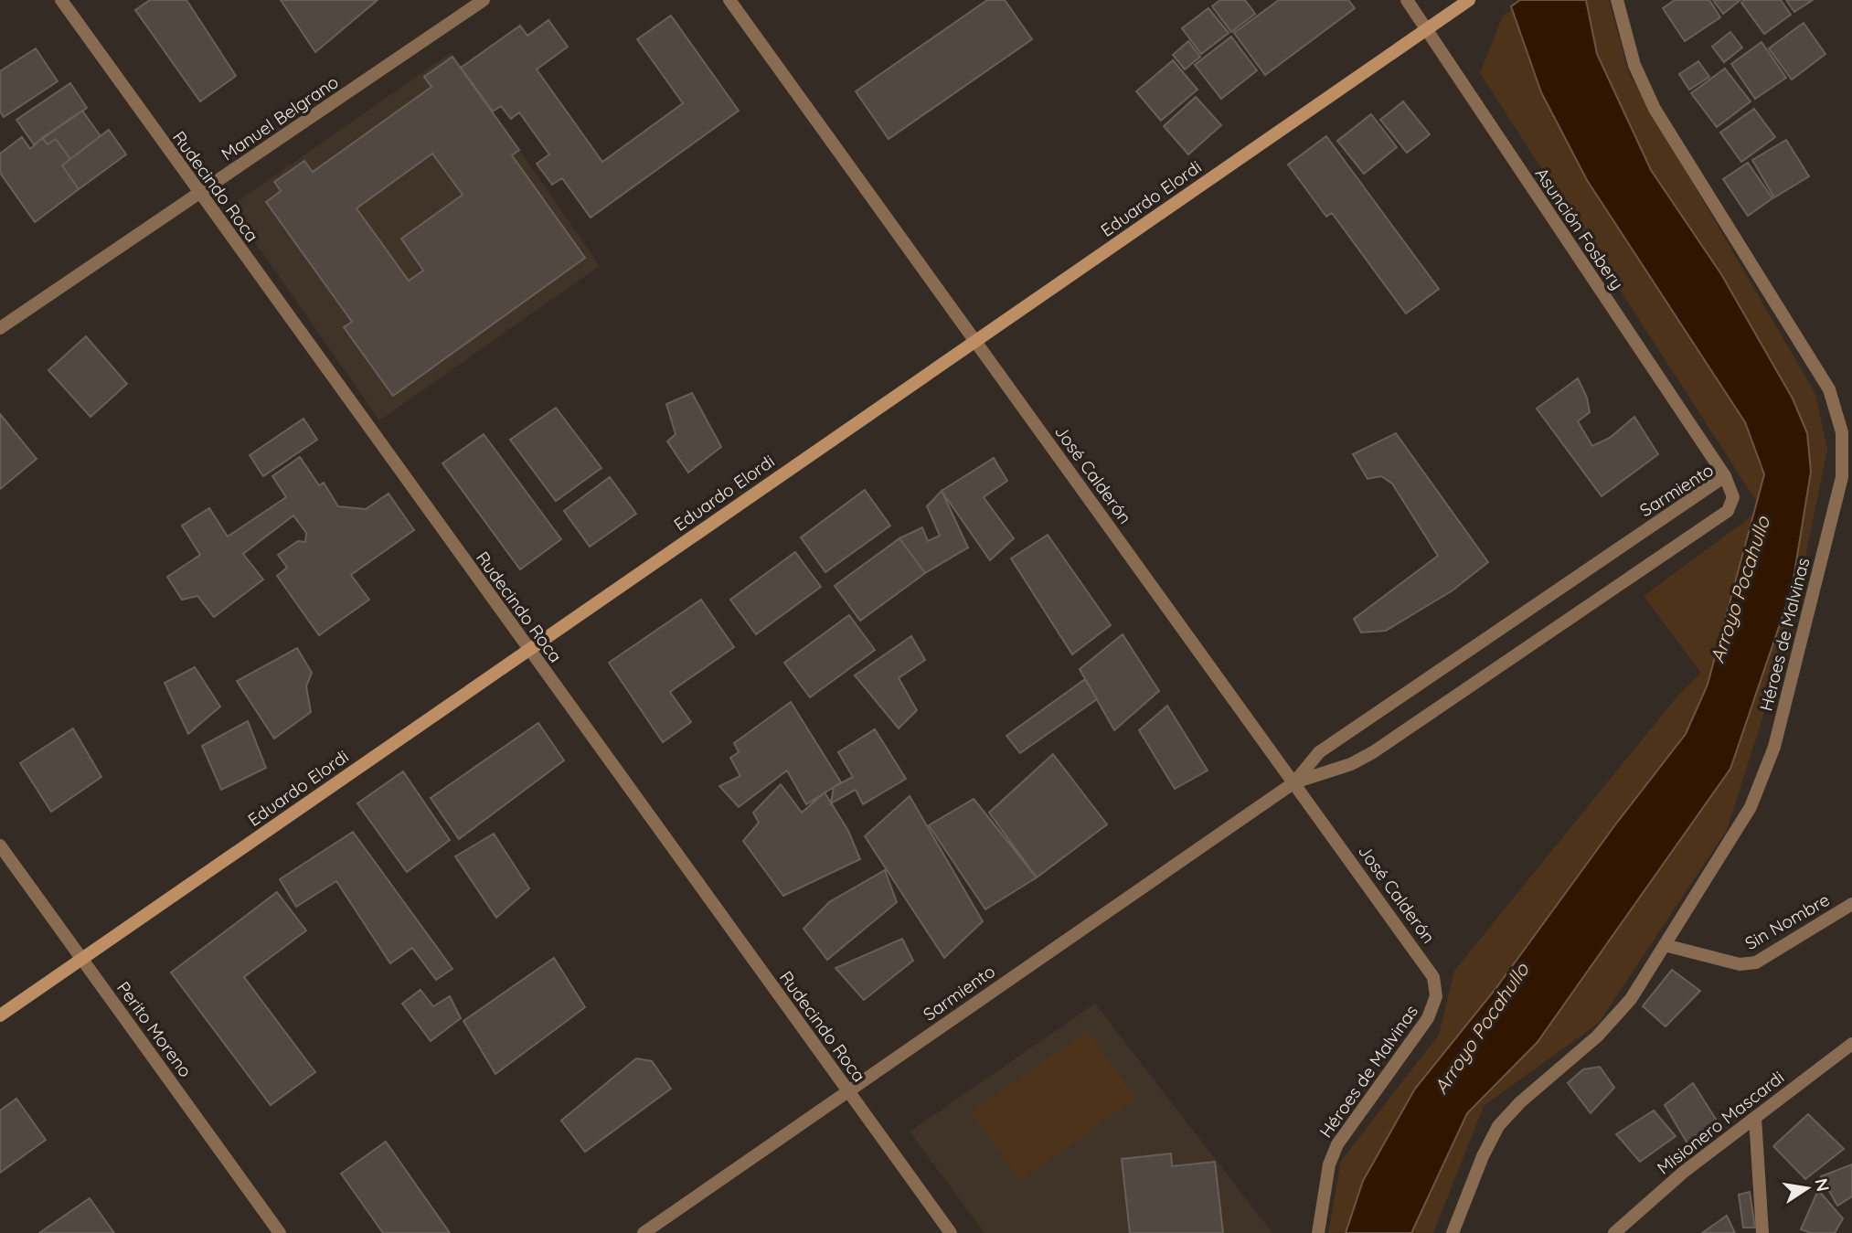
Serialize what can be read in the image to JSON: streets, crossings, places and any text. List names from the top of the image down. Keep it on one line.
{"streets":{"main road":["Eduardo Elordi"],"street":["Manuel Belgrano","Rudecindo Roca","Asunción Fosbery","José Calderón","Sarmiento","Héroes de Malvinas","Sin Nombre","Perito Moreno","Misionero Mascardi"]},"crossings":[["Manuel Belgrano","Rudecindo Roca"],["Rudecindo Roca","Eduardo Elordi"],["Rudecindo Roca","Sarmiento"],["Eduardo Elordi","Asunción Fosbery"],["Eduardo Elordi","José Calderón"],["Eduardo Elordi","Perito Moreno"],["Asunción Fosbery","Sarmiento"],["José Calderón","Sarmiento"],["José Calderón","Héroes de Malvinas"],["Héroes de Malvinas","Sin Nombre"]],"water":["Arroyo Pocahullo"],"north":"right"}
